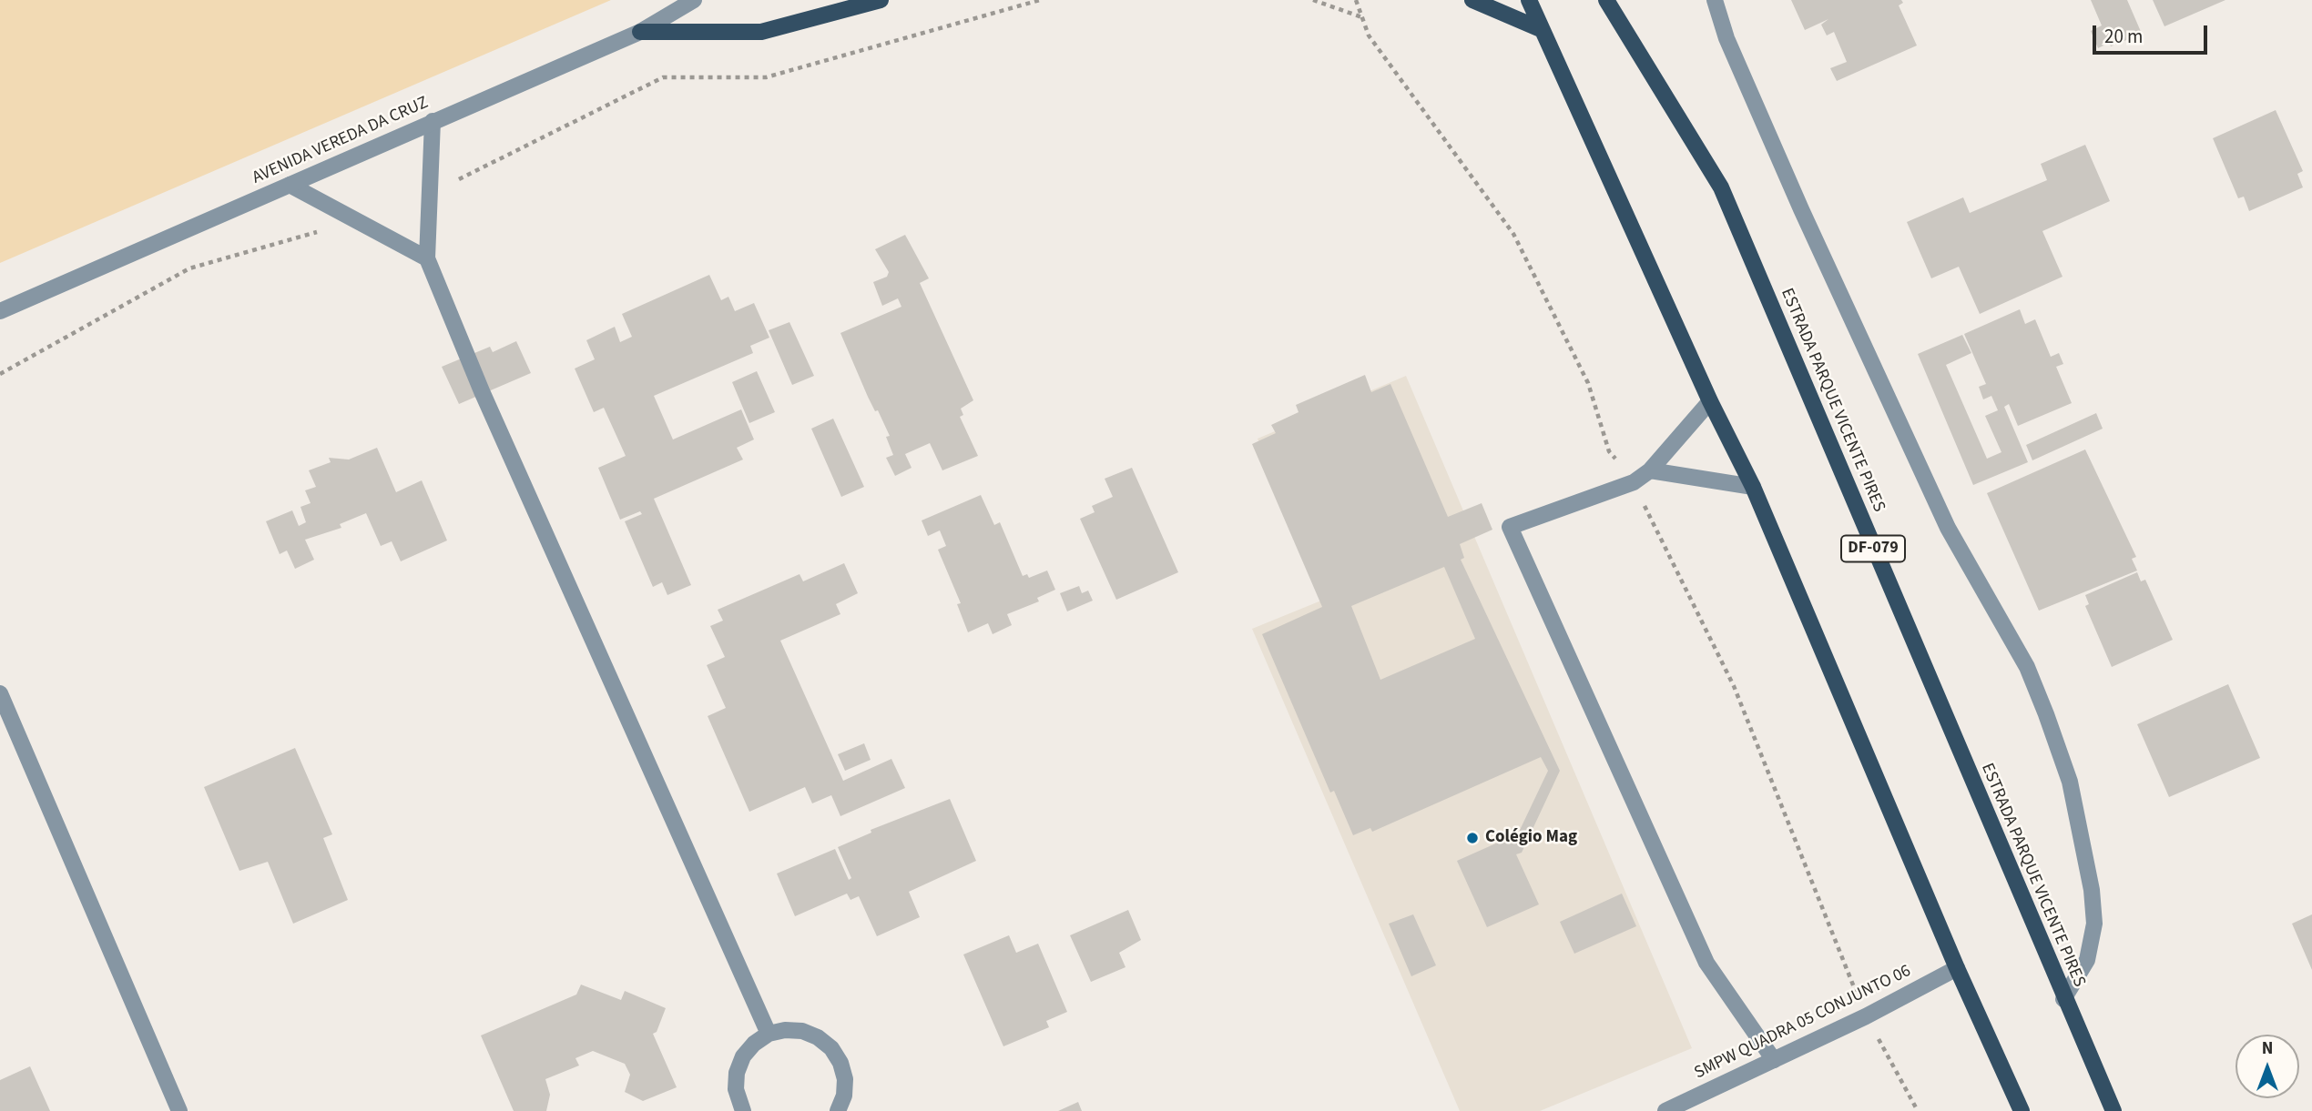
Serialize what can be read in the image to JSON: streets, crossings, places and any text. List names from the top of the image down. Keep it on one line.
{"streets":{"main road":["ESTRADA PARQUE VICENTE PIRES","DF-079"],"street":["AVENIDA VEREDA DA CRUZ","SMPW QUADRA 05 CONJUNTO 06"]},"places":["Colégio Mag"],"scale_bar":"20 m","north":"top"}
